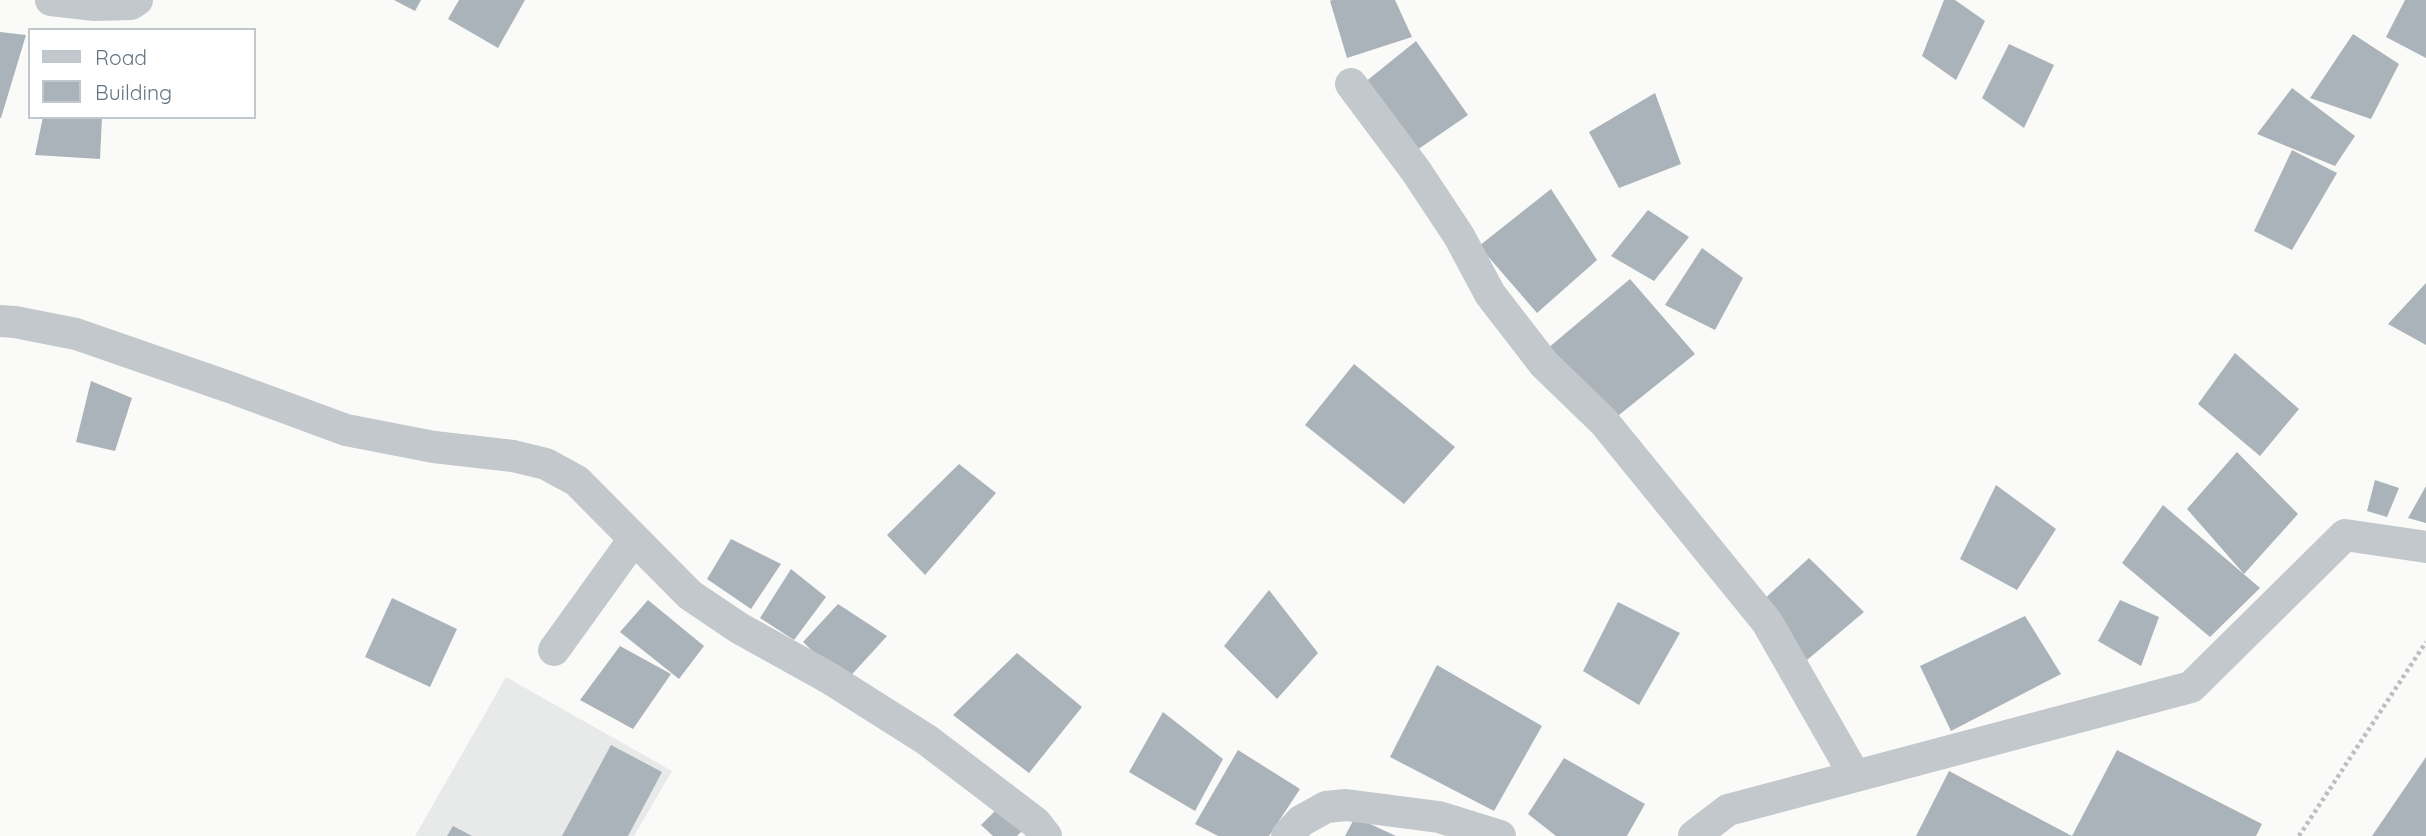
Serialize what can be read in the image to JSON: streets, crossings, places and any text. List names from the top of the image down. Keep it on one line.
{"legend":["Road","Building"]}
